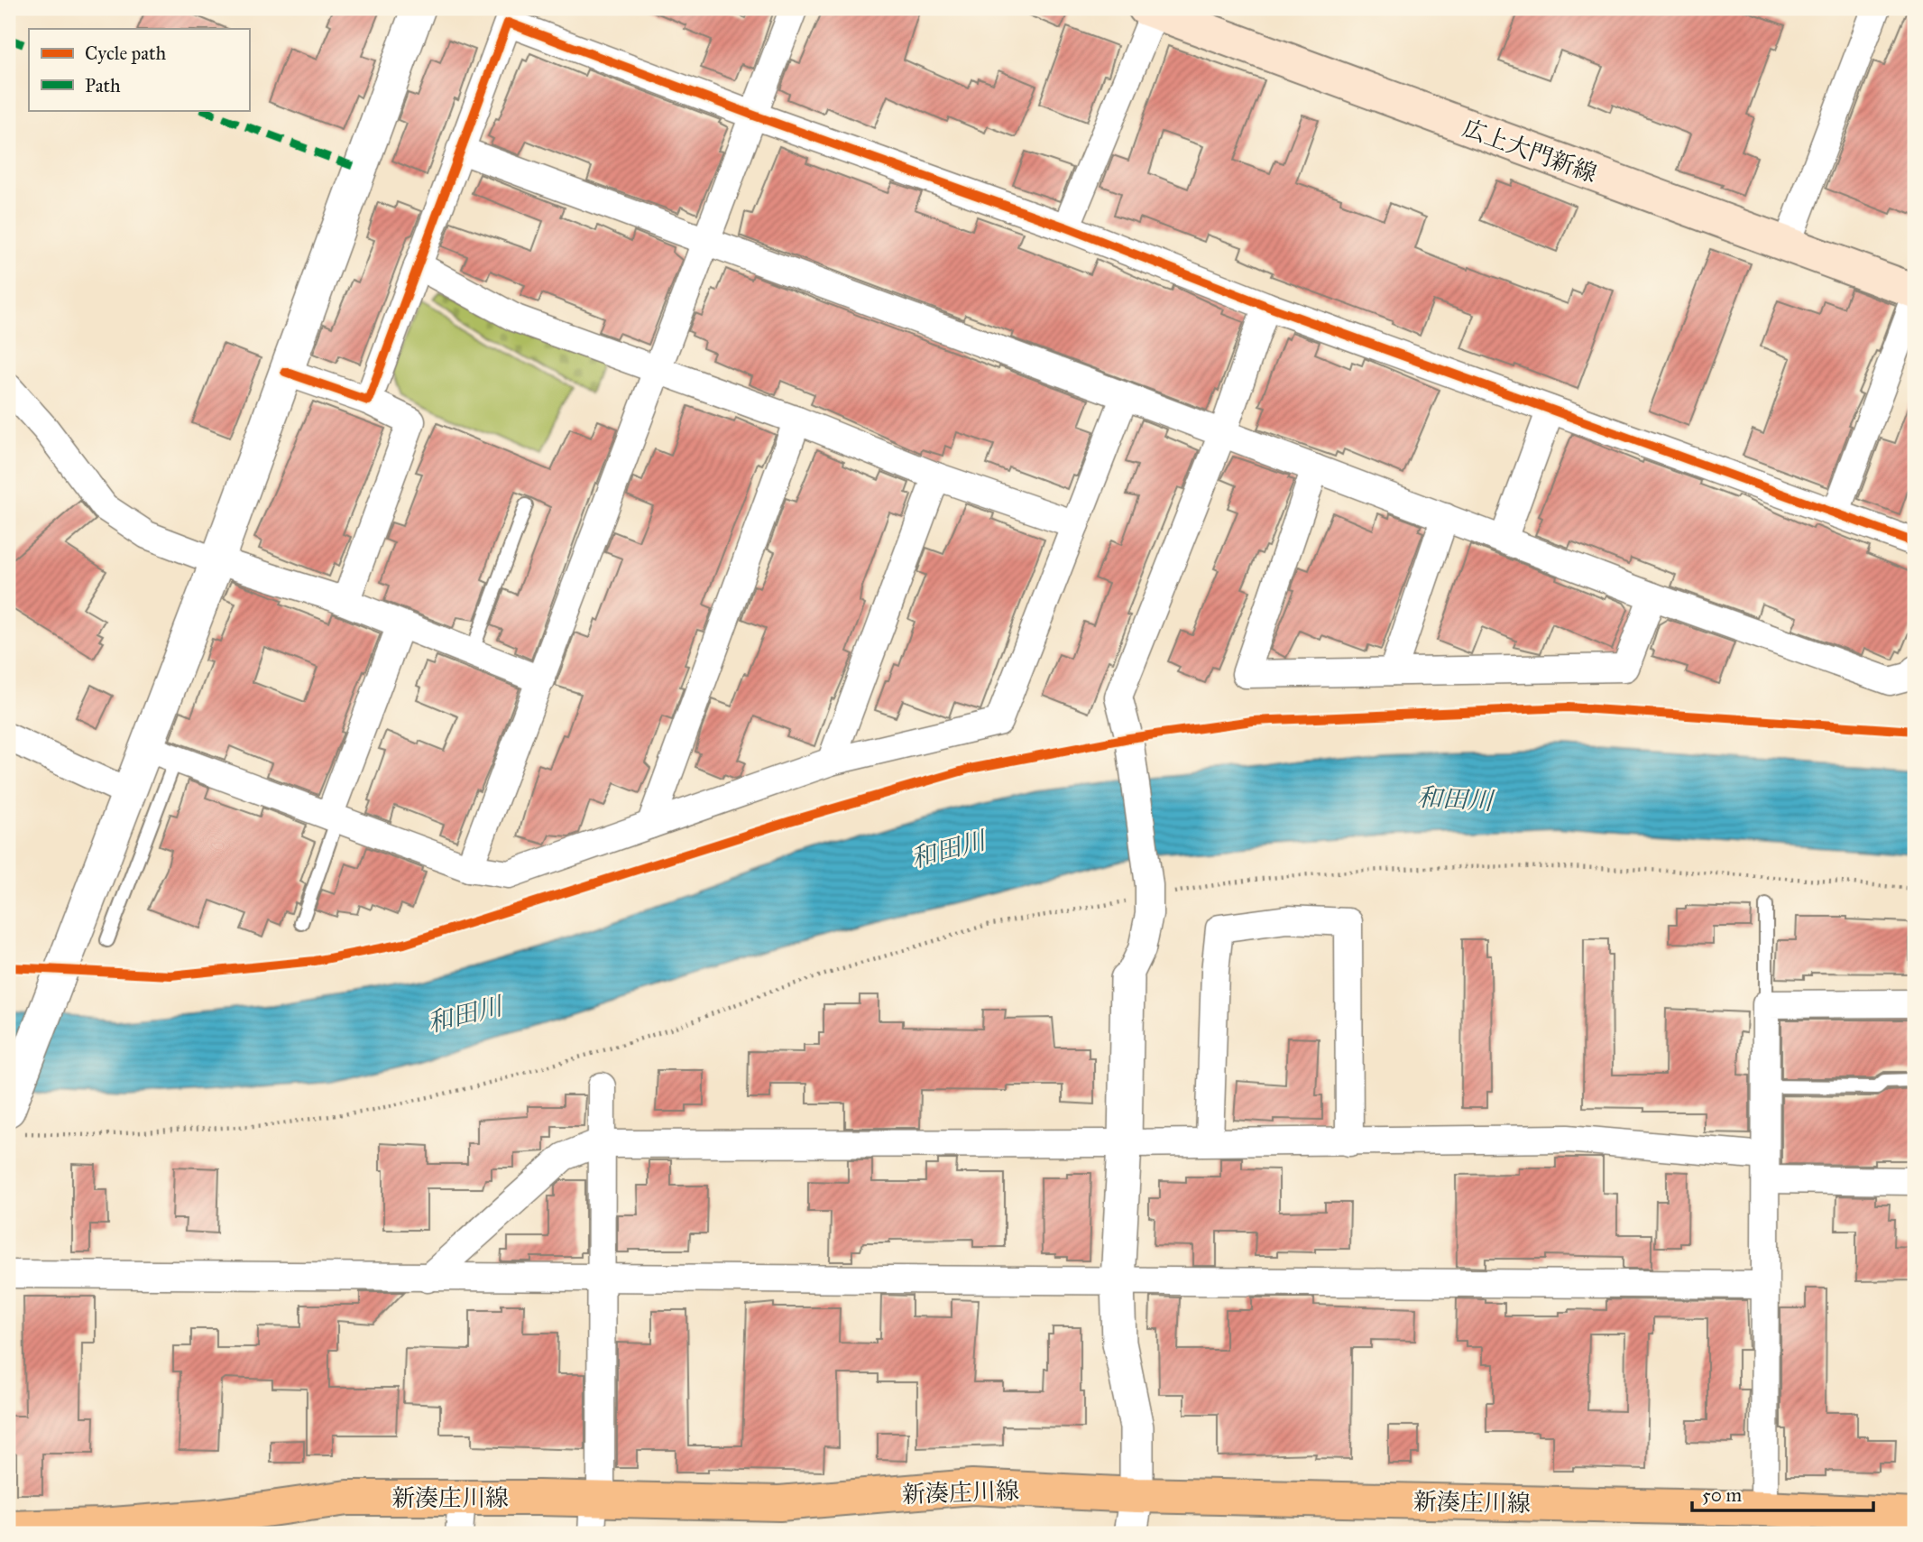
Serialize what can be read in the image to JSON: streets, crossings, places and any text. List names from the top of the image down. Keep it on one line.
{"streets":{"main road":["広上大門新線","新湊庄川線"]},"water":["和田川"],"legend":["Cycle path","Path"],"scale_bar":"50 m"}
